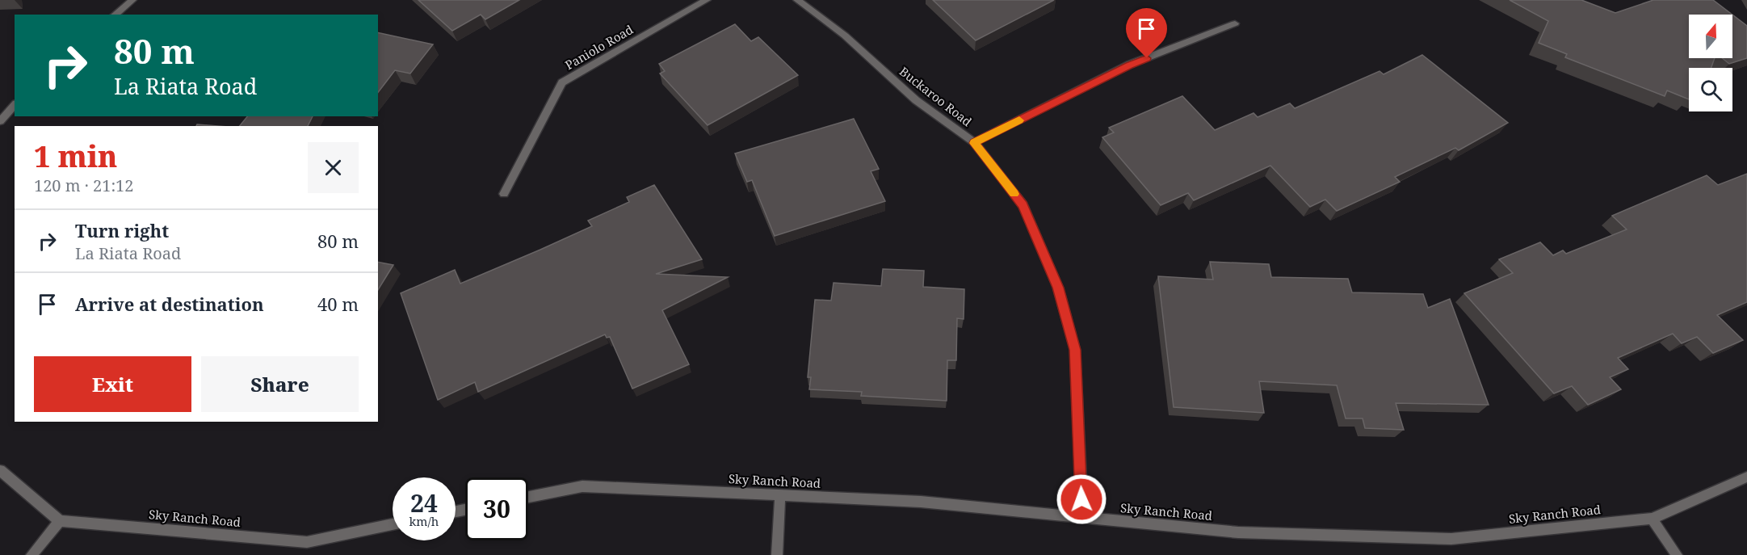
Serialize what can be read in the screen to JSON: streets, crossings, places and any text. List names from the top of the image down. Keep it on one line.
{"streets":{"street":["Paniolo Road","Buckaroo Road","Sky Ranch Road"]},"crossings":[["Buckaroo Road","Sky Ranch Road"]],"north":"top","page":{"turn":["80 m","La Riata Road"],"heading":["1 min","120 m · 21:12"],"list":[{"name":"Turn right","note":"La Riata Road","value":"80 m"},{"name":"Arrive at destination","value":"40 m"}],"buttons":["Exit","Share"],"speed":"24 km/h","limit":"30"}}
